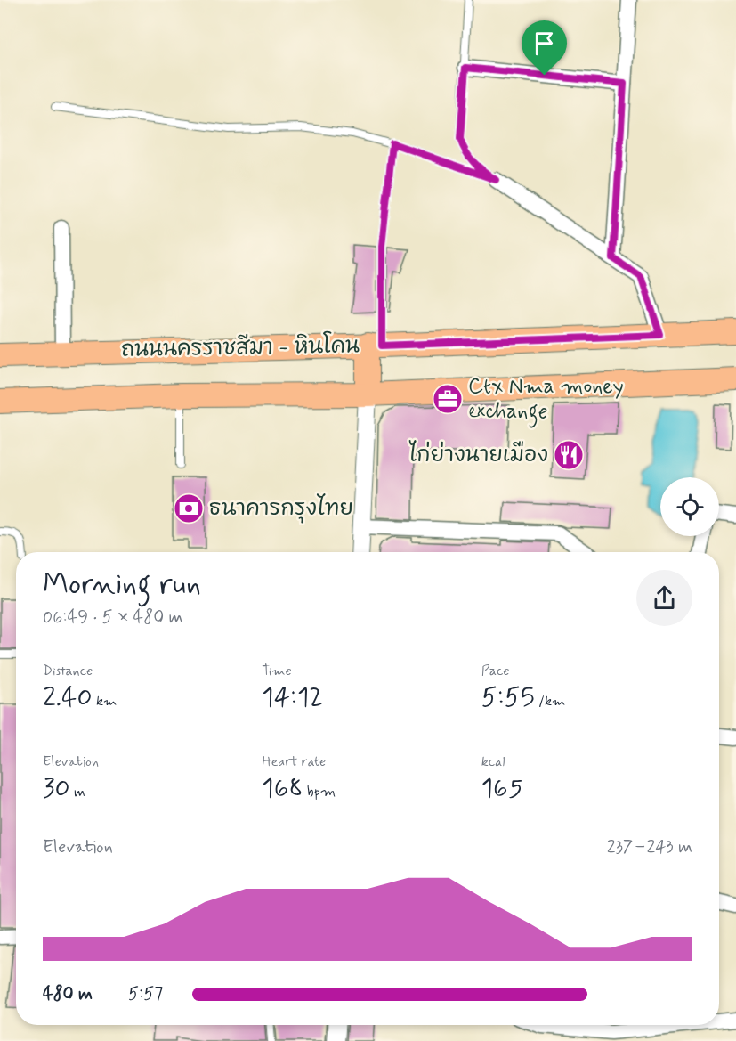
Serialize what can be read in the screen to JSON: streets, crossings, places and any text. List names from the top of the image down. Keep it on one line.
{"streets":{"main road":["ถนนนครราชสีมา - หินโคน"]},"places":{"office":["Ctx Nma money exchange"],"restaurant":["ไก่ย่างนายเมือง"],"bank":["ธนาคารกรุงไทย"]},"page":{"heading":["Morning run","06:49 · 5 × 480 m"],"stats":[["Distance","2.40 km"],["Time","14:12"],["Pace","5:55 /km"],["Elevation","30 m"],["Heart rate","168 bpm"],["kcal","165"]],"chart":["Elevation","237–243 m"],"list":[{"name":"480 m","note":"5:57"}]}}
